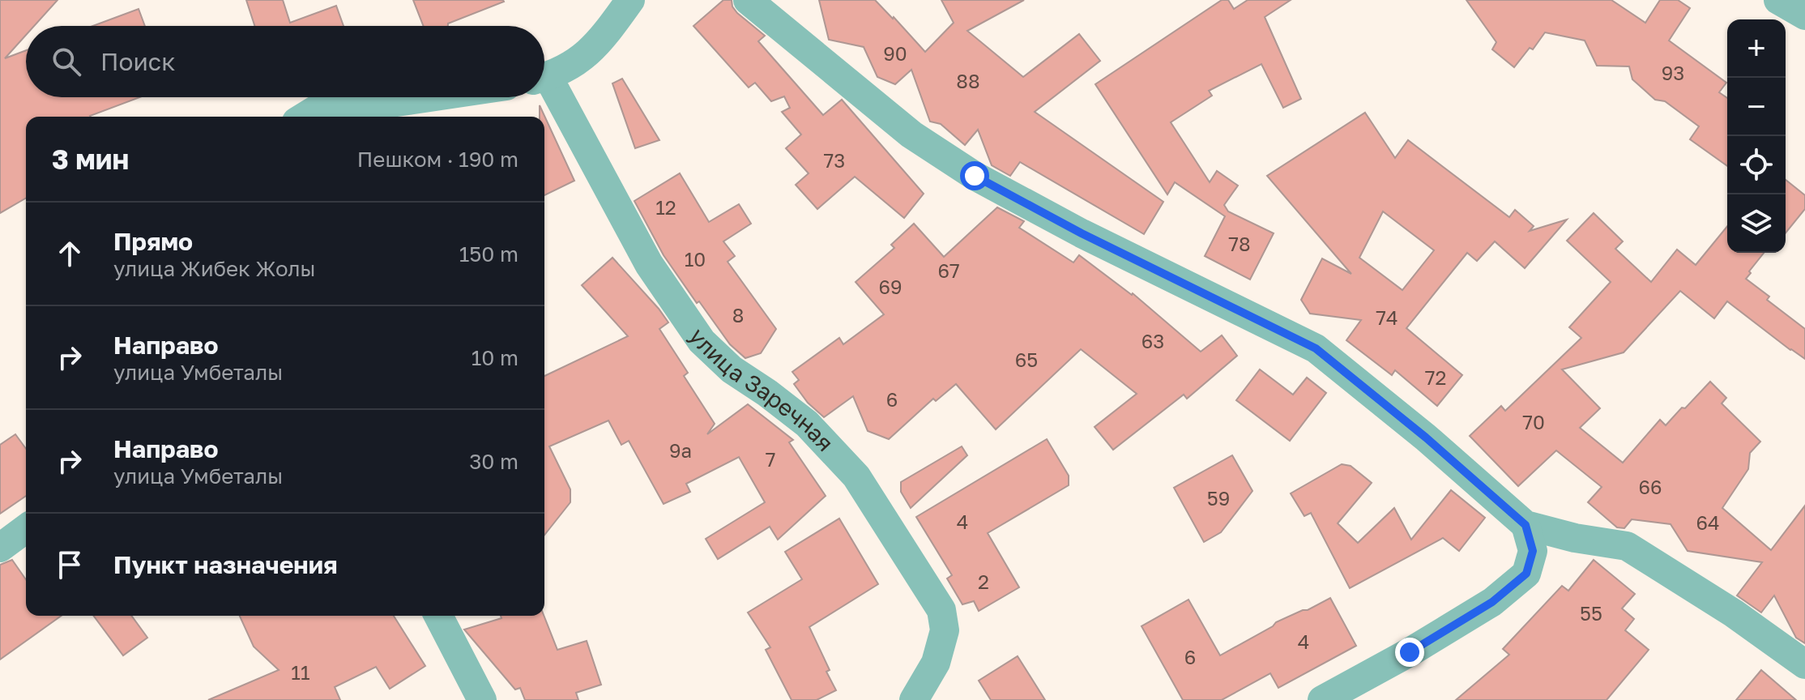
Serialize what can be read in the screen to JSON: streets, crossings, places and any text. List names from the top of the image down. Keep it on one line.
{"streets":{"street":["улица Заречная"]},"house_numbers":["90","93","88","73","12","78","10","67","69","8","74","63","65","72","6","70","9а","7","66","59","4","64","2","55","4","6","11"],"page":{"map_buttons":["+","−"],"search":"Поиск","heading":["3 мин","Пешком · 190 m"],"list":[["Прямо","улица Жибек Жолы","150 m"],["Направо","улица Умбеталы","10 m"],["Направо","улица Умбеталы","30 m"],"Пункт назначения"]}}
